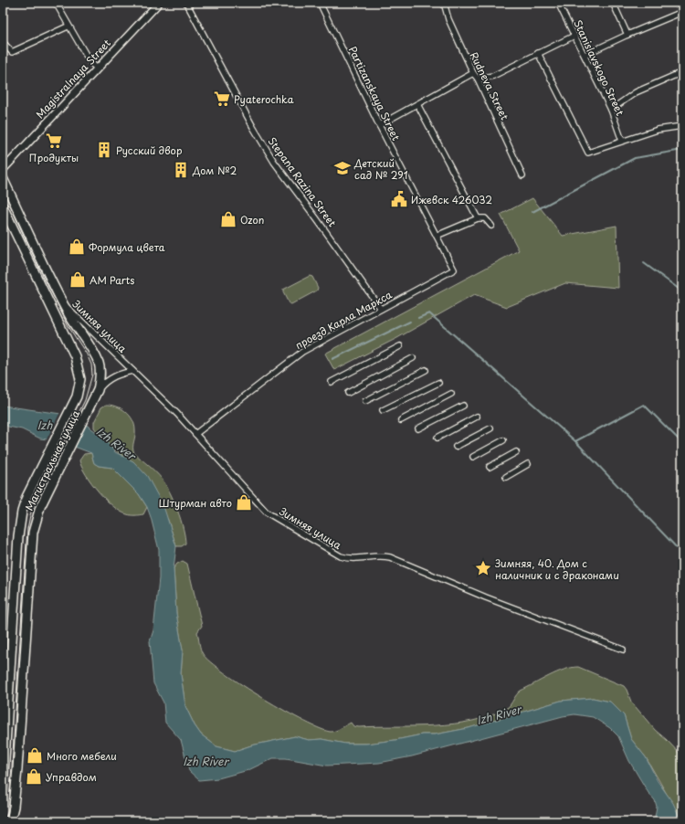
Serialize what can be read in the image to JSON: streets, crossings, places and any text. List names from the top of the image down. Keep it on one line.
{"streets":{"main road":["Магистральная улица"],"street":["Stanislavskogo Street","Magistralnaya Street","Rudneva Street","Partizanskaya Street","Stepana Razina Street","проезд Карла Маркса","Зимняя улица"]},"crossings":[["Partizanskaya Street","проезд Карла Маркса"],["Stepana Razina Street","проезд Карла Маркса"],["проезд Карла Маркса","Зимняя улица"],["Зимняя улица","Магистральная улица"]],"water":["Izh","Izh River"],"places":{"supermarket":["Pyaterochka","Продукты"],"building":["Русский двор","Дом №2"],"school or university":["Детский сад № 291"],"public building":["Ижевск 426032"],"shop":["Ozon","Формула цвета","AM Parts","Штурман авто","Много мебели","Управдом"],"place":["Зимняя, 40. Дом с наличник и с драконами"]}}
